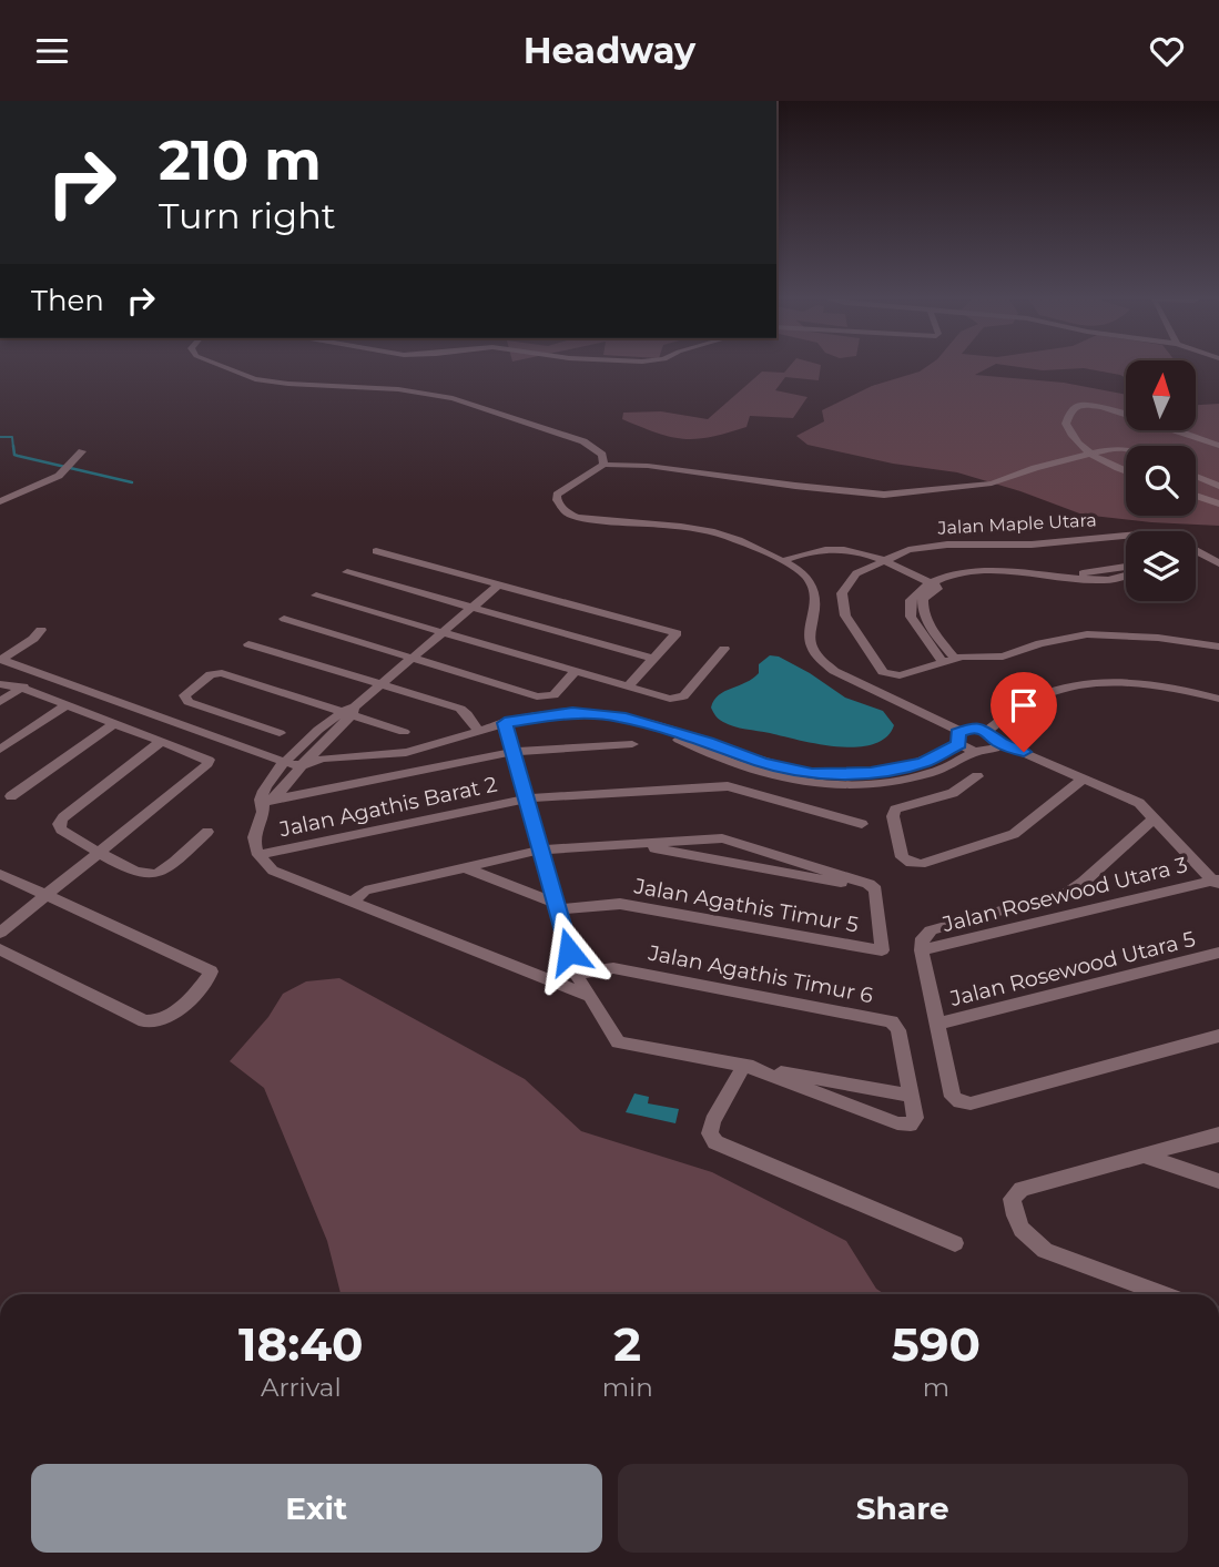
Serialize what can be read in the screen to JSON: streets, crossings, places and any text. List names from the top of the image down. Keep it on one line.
{"streets":{"street":["Jalan Maple Utara","Jalan Agathis Barat 2","Jalan Rosewood Utara 3","Jalan Agathis Timur 5","Jalan Rosewood Utara 5","Jalan Agathis Timur 6"]},"north":"top","page":{"header":"Headway","turn":["210 m","Turn right"],"then":"Then","eta":["18:40","Arrival","2","min","590","m"],"buttons":["Exit","Share"]}}
